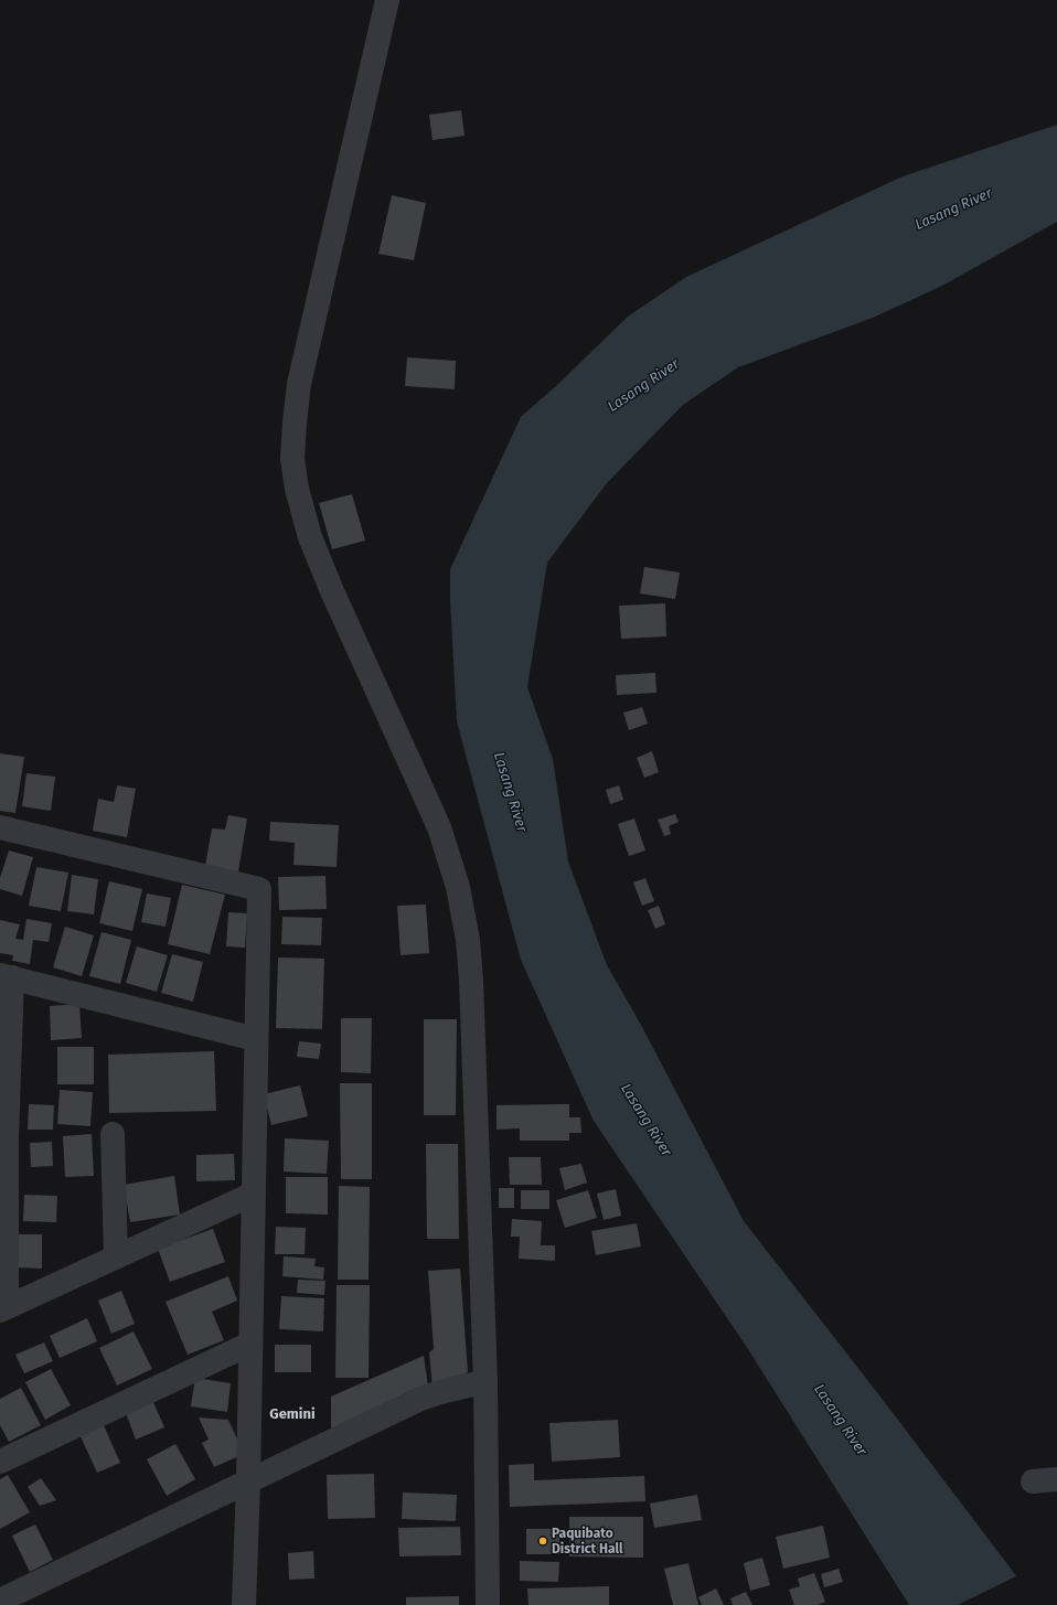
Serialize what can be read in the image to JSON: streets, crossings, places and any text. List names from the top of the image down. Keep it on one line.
{"districts":["Gemini"],"water":["Lasang River"],"places":["Paquibato District Hall"]}
